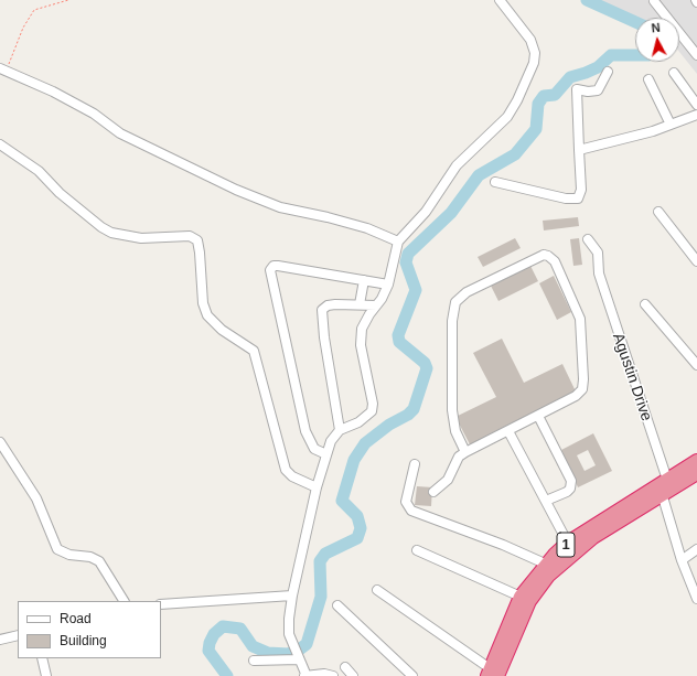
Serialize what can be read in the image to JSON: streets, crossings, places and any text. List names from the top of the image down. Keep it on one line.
{"streets":{"highway":["1"],"street":["Agustin Drive"]},"crossings":[["Agustin Drive","1"]],"legend":["Road","Building"],"north":"top"}
